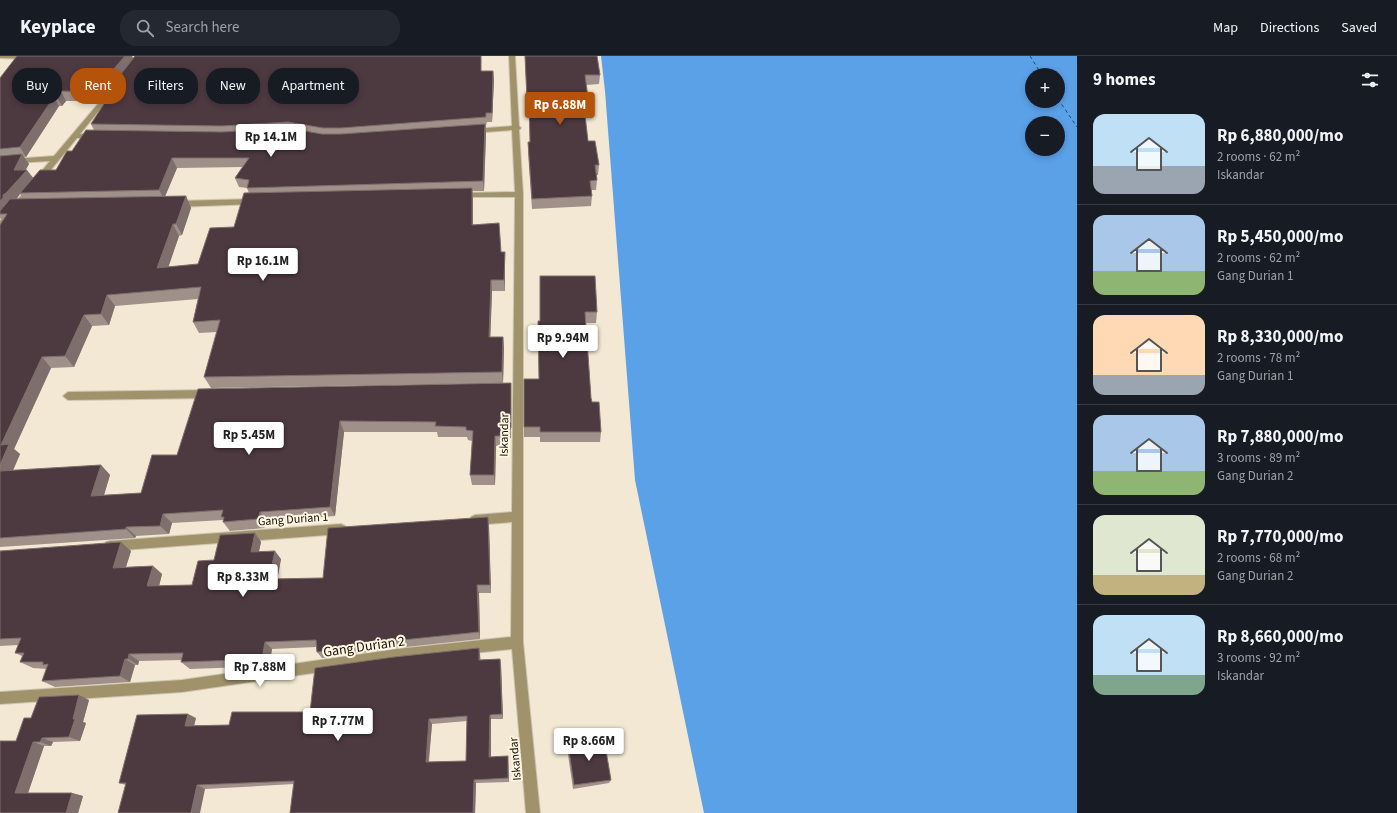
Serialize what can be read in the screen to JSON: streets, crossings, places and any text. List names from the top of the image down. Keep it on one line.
{"streets":{"street":["Iskandar","Gang Durian 1","Gang Durian 2"]},"crossings":[["Iskandar","Gang Durian 2"]],"page":{"header":"Keyplace","search":"Search here","nav":["Map","Directions","Saved"],"heading":"9 homes","map_buttons":["+","−"],"chip":["Buy","Rent","Filters","New","Apartment"],"price":["Rp 6.88M","Rp 14.1M","Rp 16.1M","Rp 9.94M","Rp 5.45M","Rp 8.33M","Rp 7.88M","Rp 7.77M","Rp 8.66M"],"list":[{"name":"Rp 6,880,000/mo","note":"2 rooms · 62 m² · Iskandar"},{"name":"Rp 5,450,000/mo","note":"2 rooms · 62 m² · Gang Durian 1"},{"name":"Rp 8,330,000/mo","note":"2 rooms · 78 m² · Gang Durian 1"},{"name":"Rp 7,880,000/mo","note":"3 rooms · 89 m² · Gang Durian 2"},{"name":"Rp 7,770,000/mo","note":"2 rooms · 68 m² · Gang Durian 2"},{"name":"Rp 8,660,000/mo","note":"3 rooms · 92 m² · Iskandar"}]}}
